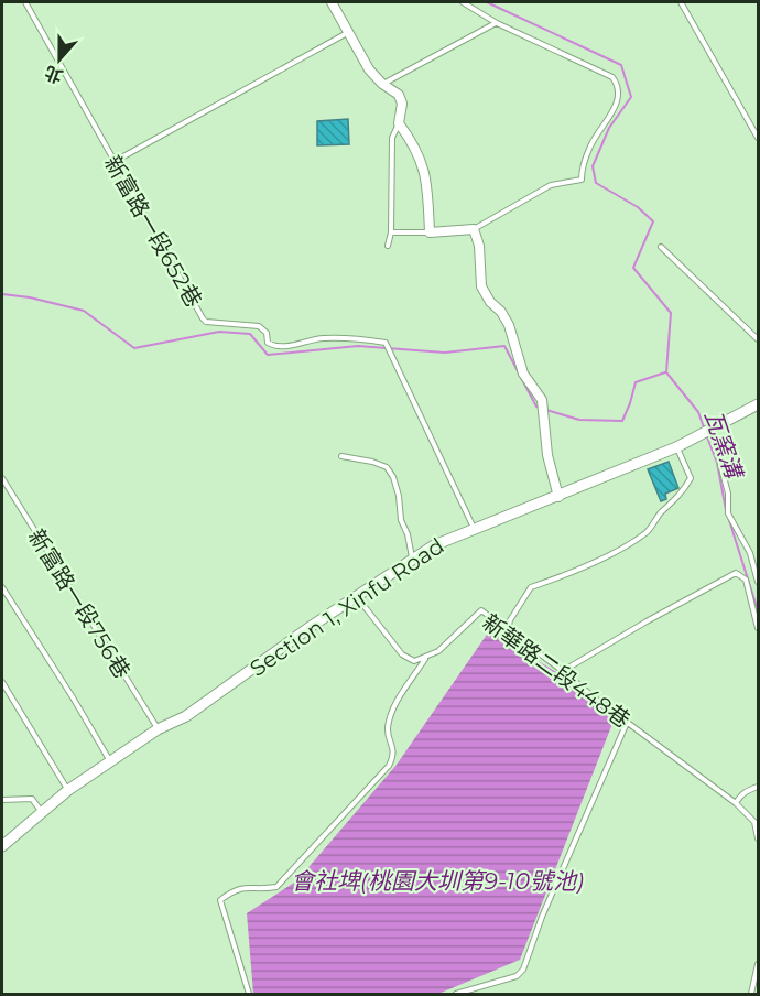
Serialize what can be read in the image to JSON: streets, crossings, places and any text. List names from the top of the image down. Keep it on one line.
{"streets":{"street":["Section 1, Xinfu Road"],"lane":["新富路一段652巷","新富路一段756巷","新華路二段448巷"]},"crossings":[["新富路一段652巷","Section 1, Xinfu Road"],["新富路一段756巷","Section 1, Xinfu Road"]],"water":["瓦窯溝","會社埤(桃園大圳第9-10號池)"],"north":"bottom"}
